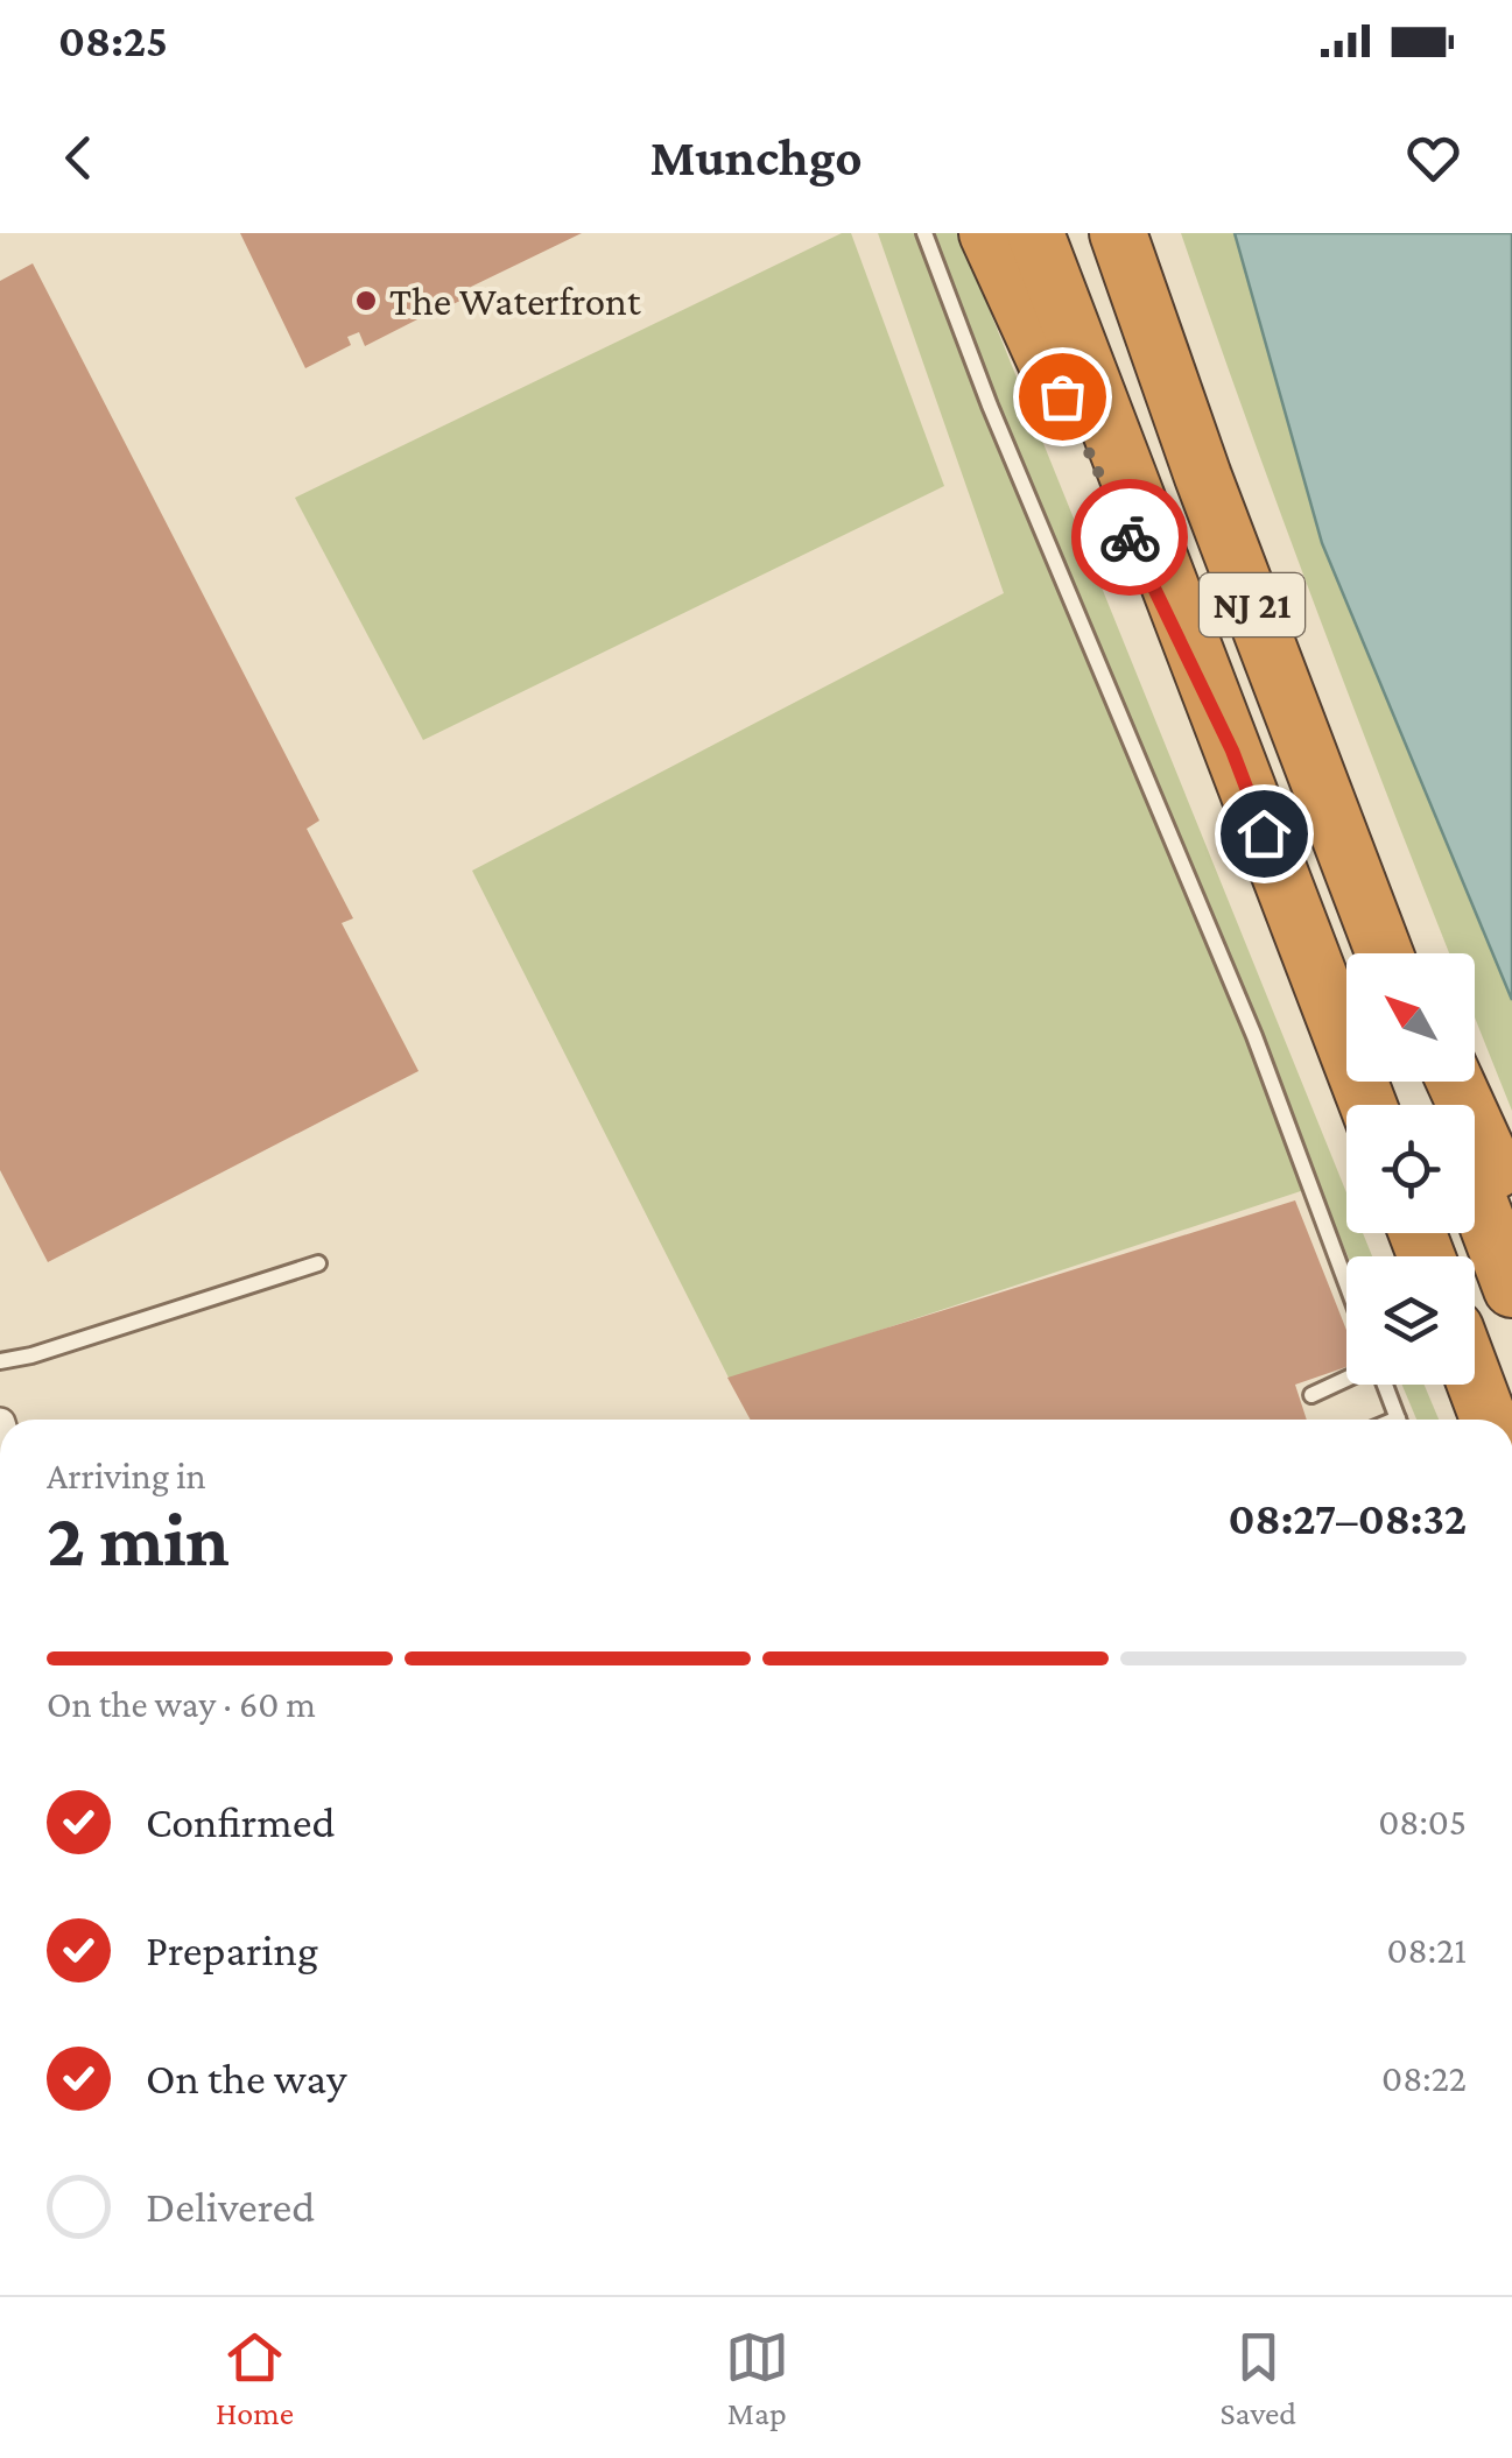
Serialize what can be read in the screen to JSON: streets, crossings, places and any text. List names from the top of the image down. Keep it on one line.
{"streets":{"highway":["NJ 21"]},"places":["The Waterfront"],"north":"top left","page":{"status":"08:25","header":"Munchgo","heading":["2 min","Arriving in","08:27–08:32"],"bar":"On the way · 60 m","list":[["Confirmed","08:05"],["Preparing","08:21"],["On the way","08:22"],"Delivered"],"tabs":["Home","Map","Saved"]}}
